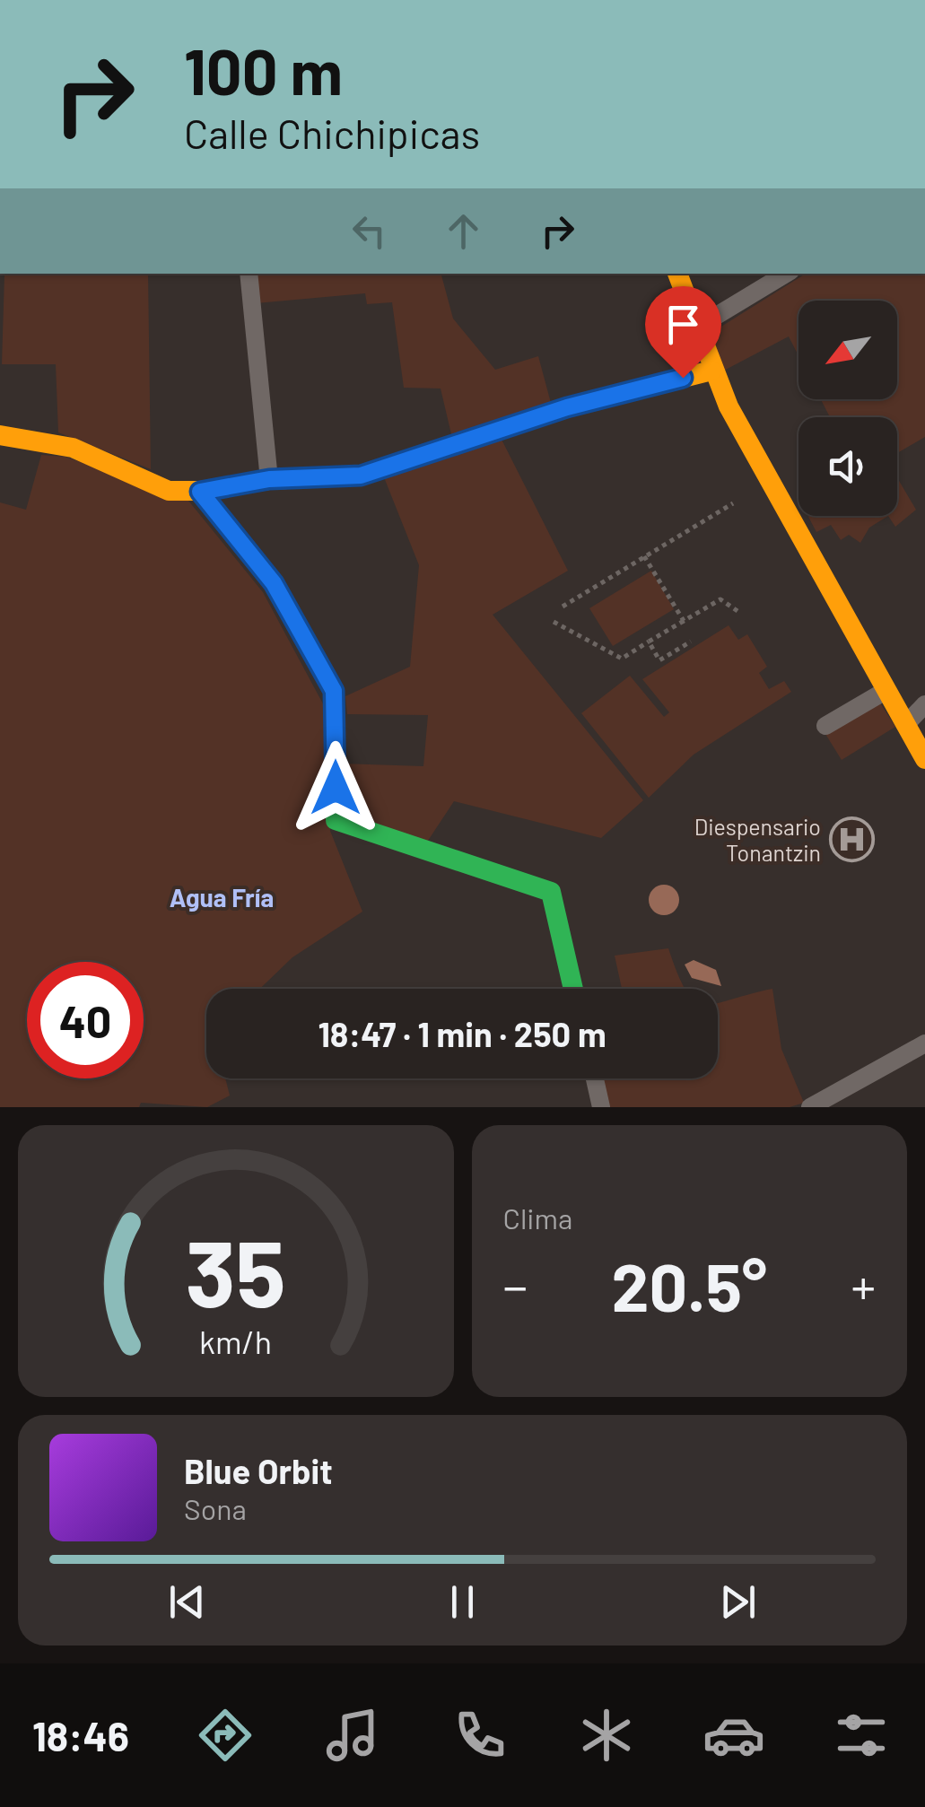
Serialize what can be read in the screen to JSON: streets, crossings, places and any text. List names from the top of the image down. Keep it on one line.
{"districts":["Agua Fría"],"places":{"hospital":["Diespensario Tonantzin"]},"north":"bottom left","page":{"turn":["100 m","Calle Chichipicas"],"limit":"40","trip":"18:47 · 1 min · 250 m","tile":"Clima","heat":["−","20.5°","+"],"song":["Blue Orbit","Sona"],"tabs":"18:46","gauge":["35","km/h"]}}
